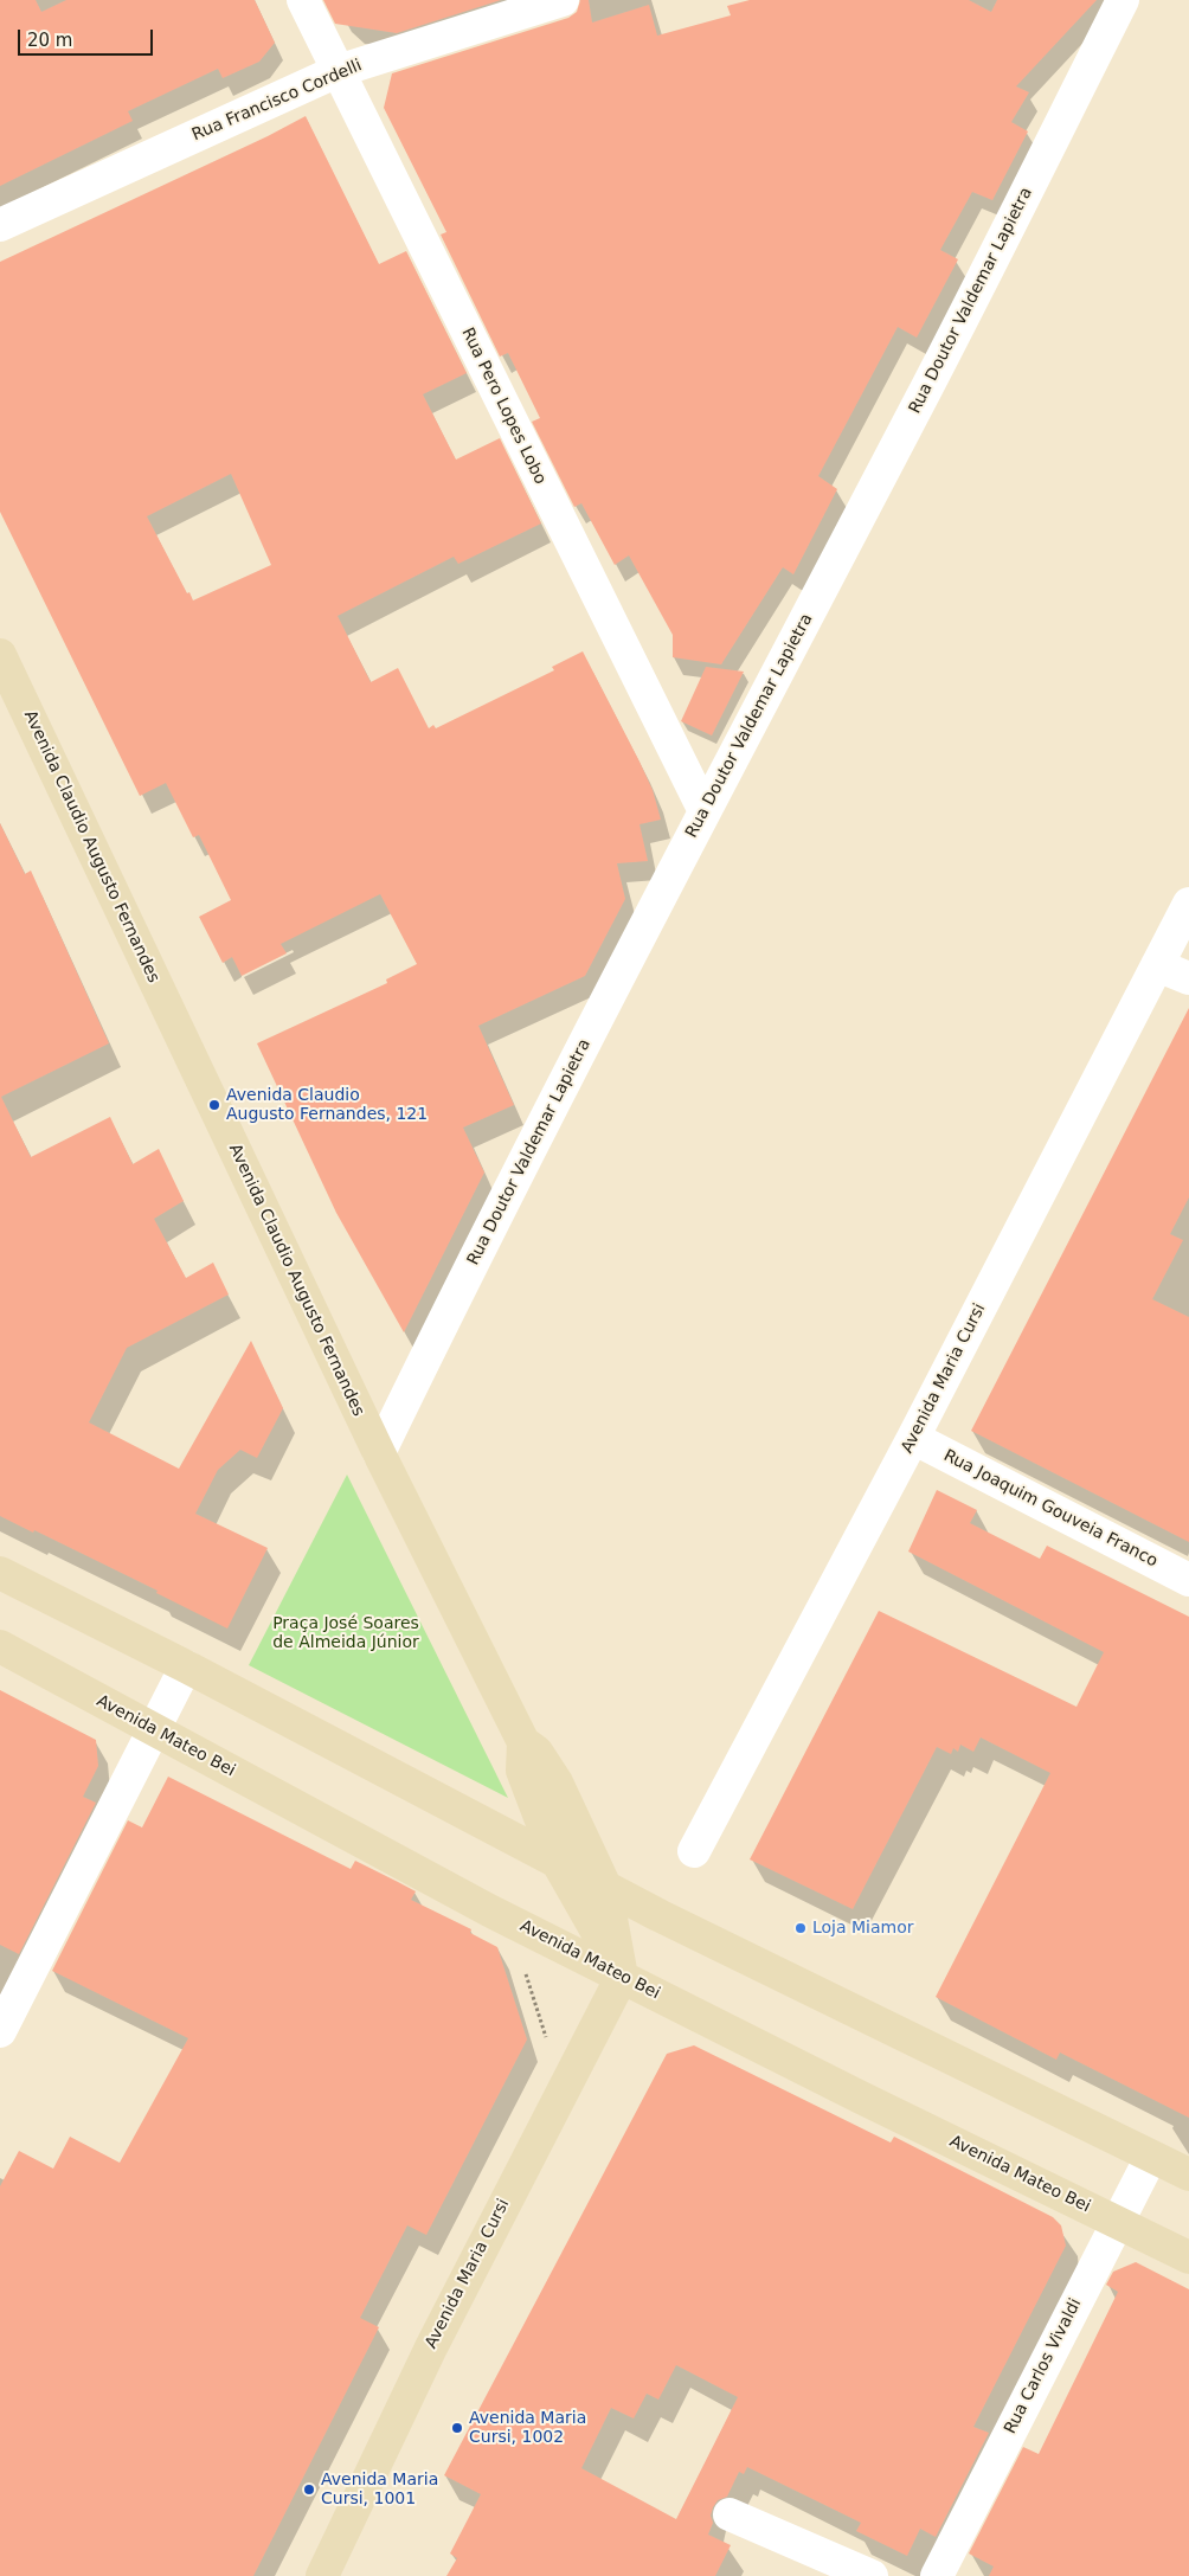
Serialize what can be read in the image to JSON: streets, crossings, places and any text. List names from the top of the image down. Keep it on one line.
{"streets":{"main road":["Avenida Claudio Augusto Fernandes","Avenida Maria Cursi","Avenida Mateo Bei"],"street":["Rua Francisco Cordelli","Rua Doutor Valdemar Lapietra","Rua Pero Lopes Lobo","Rua Joaquim Gouveia Franco","Rua Carlos Vivaldi"]},"crossings":[["Rua Francisco Cordelli","Rua Pero Lopes Lobo"],["Rua Doutor Valdemar Lapietra","Rua Pero Lopes Lobo"],["Rua Doutor Valdemar Lapietra","Avenida Claudio Augusto Fernandes"],["Avenida Claudio Augusto Fernandes","Avenida Maria Cursi"],["Avenida Claudio Augusto Fernandes","Avenida Mateo Bei"],["Avenida Maria Cursi","Rua Joaquim Gouveia Franco"],["Avenida Maria Cursi","Avenida Mateo Bei"],["Avenida Mateo Bei","Rua Carlos Vivaldi"]],"parks":["Praça José Soares de Almeida Júnior"],"places":["Avenida Claudio Augusto Fernandes, 121","Loja Miamor","Avenida Maria Cursi, 1002","Avenida Maria Cursi, 1001"],"scale_bar":"20 m"}
